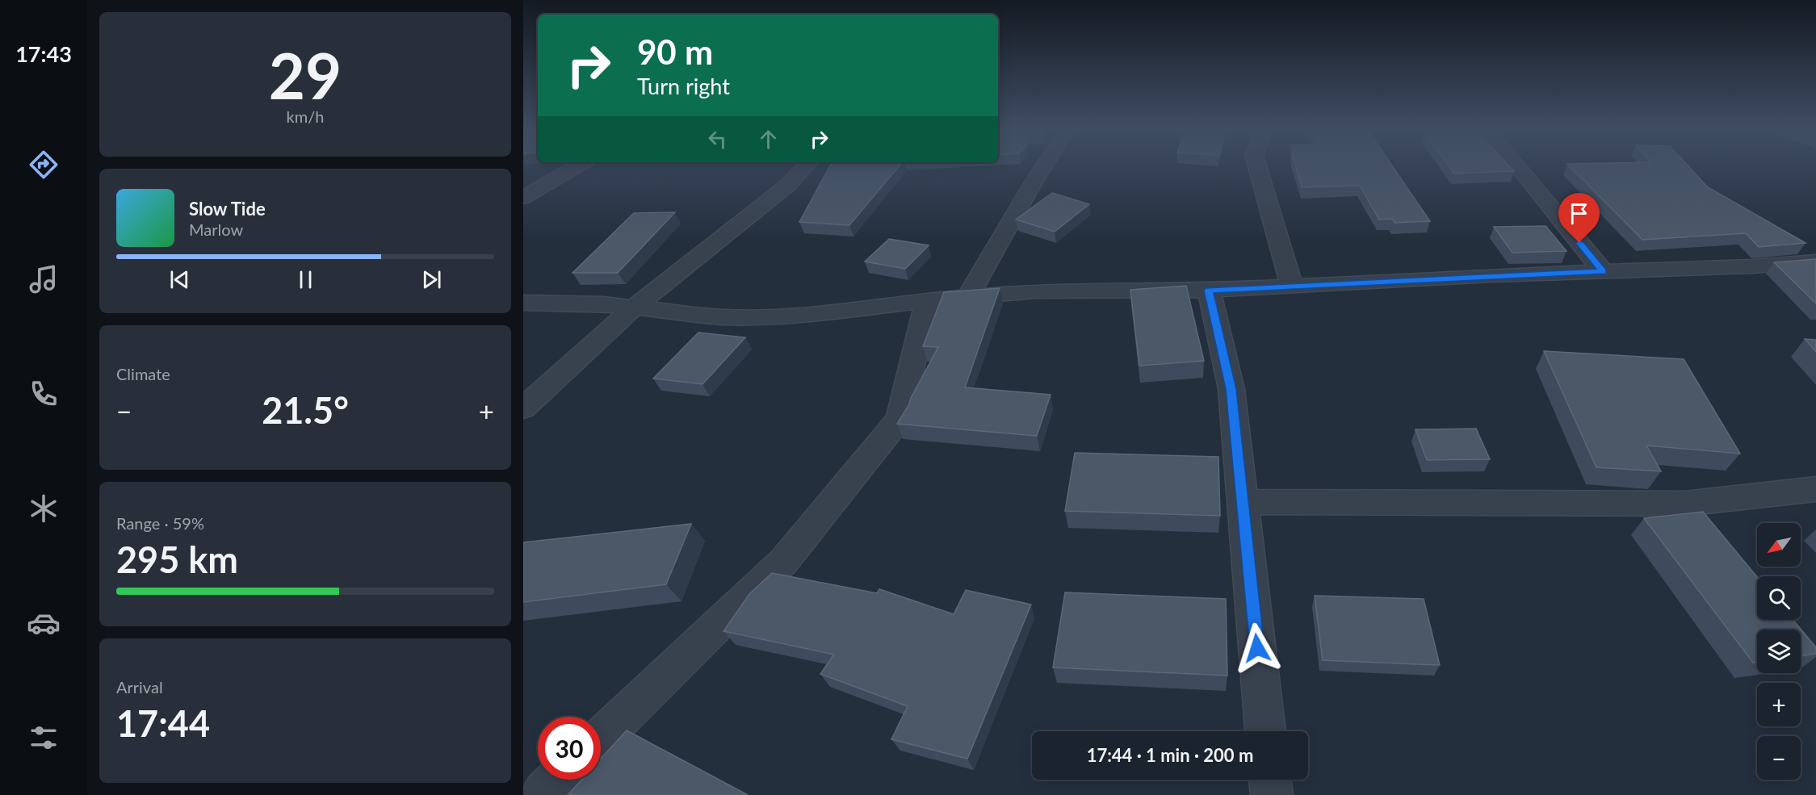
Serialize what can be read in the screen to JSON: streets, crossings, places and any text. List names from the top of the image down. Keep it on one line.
{"north":"bottom left","page":{"tabs":"17:43","tile":[["29","km/h"],"Climate",["Range · 59%","295 km"],["Arrival","17:44"]],"turn":["90 m","Turn right"],"song":["Slow Tide","Marlow"],"heat":["−","21.5°","+"],"map_buttons":["+","−"],"limit":"30","trip":"17:44 · 1 min · 200 m"}}
